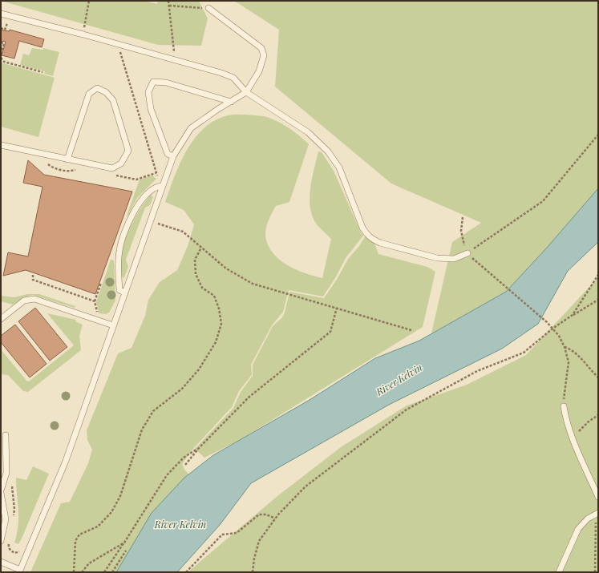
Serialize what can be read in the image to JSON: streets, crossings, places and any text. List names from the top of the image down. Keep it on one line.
{"water":["River Kelvin"]}
